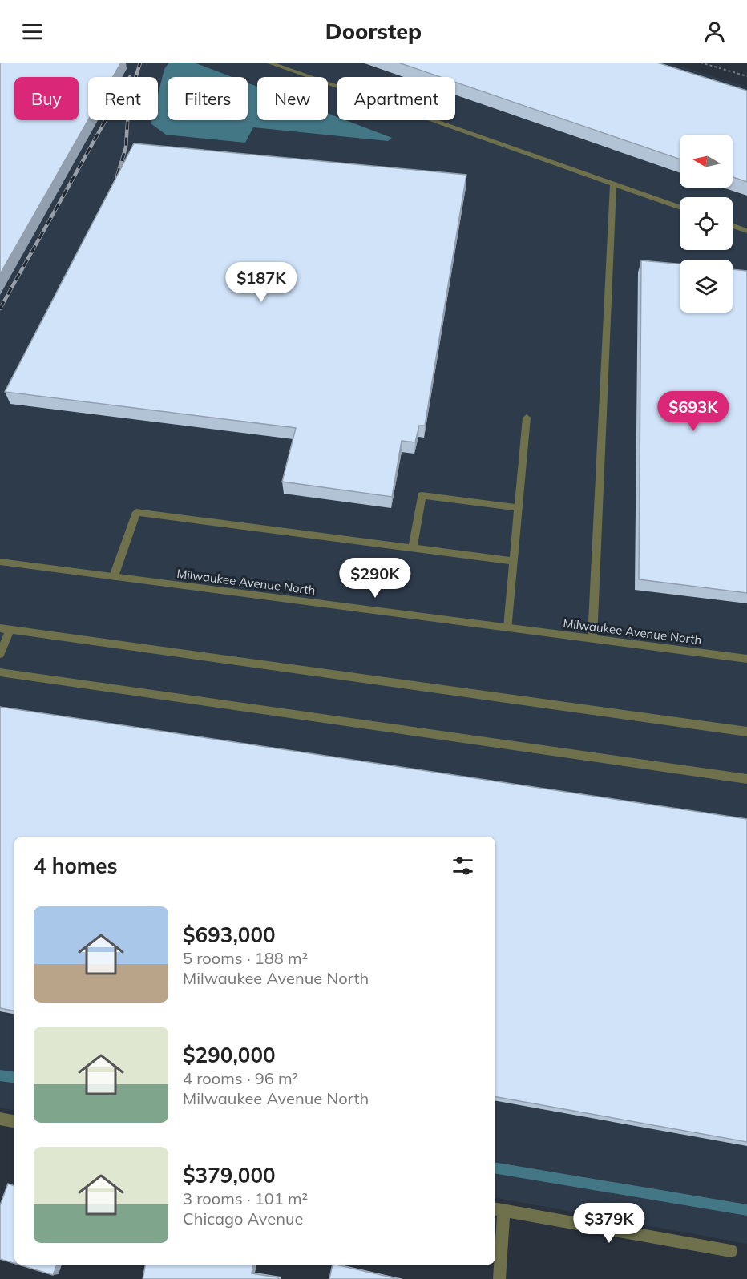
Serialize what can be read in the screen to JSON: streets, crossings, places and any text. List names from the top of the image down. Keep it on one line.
{"streets":{"street":["Milwaukee Avenue North"]},"north":"left","page":{"header":"Doorstep","chip":["Buy","Rent","Filters","New","Apartment"],"price":["$187K","$693K","$290K","$379K"],"heading":"4 homes","list":[{"name":"$693,000","note":"5 rooms · 188 m² · Milwaukee Avenue North"},{"name":"$290,000","note":"4 rooms · 96 m² · Milwaukee Avenue North"},{"name":"$379,000","note":"3 rooms · 101 m² · Chicago Avenue"}]}}
